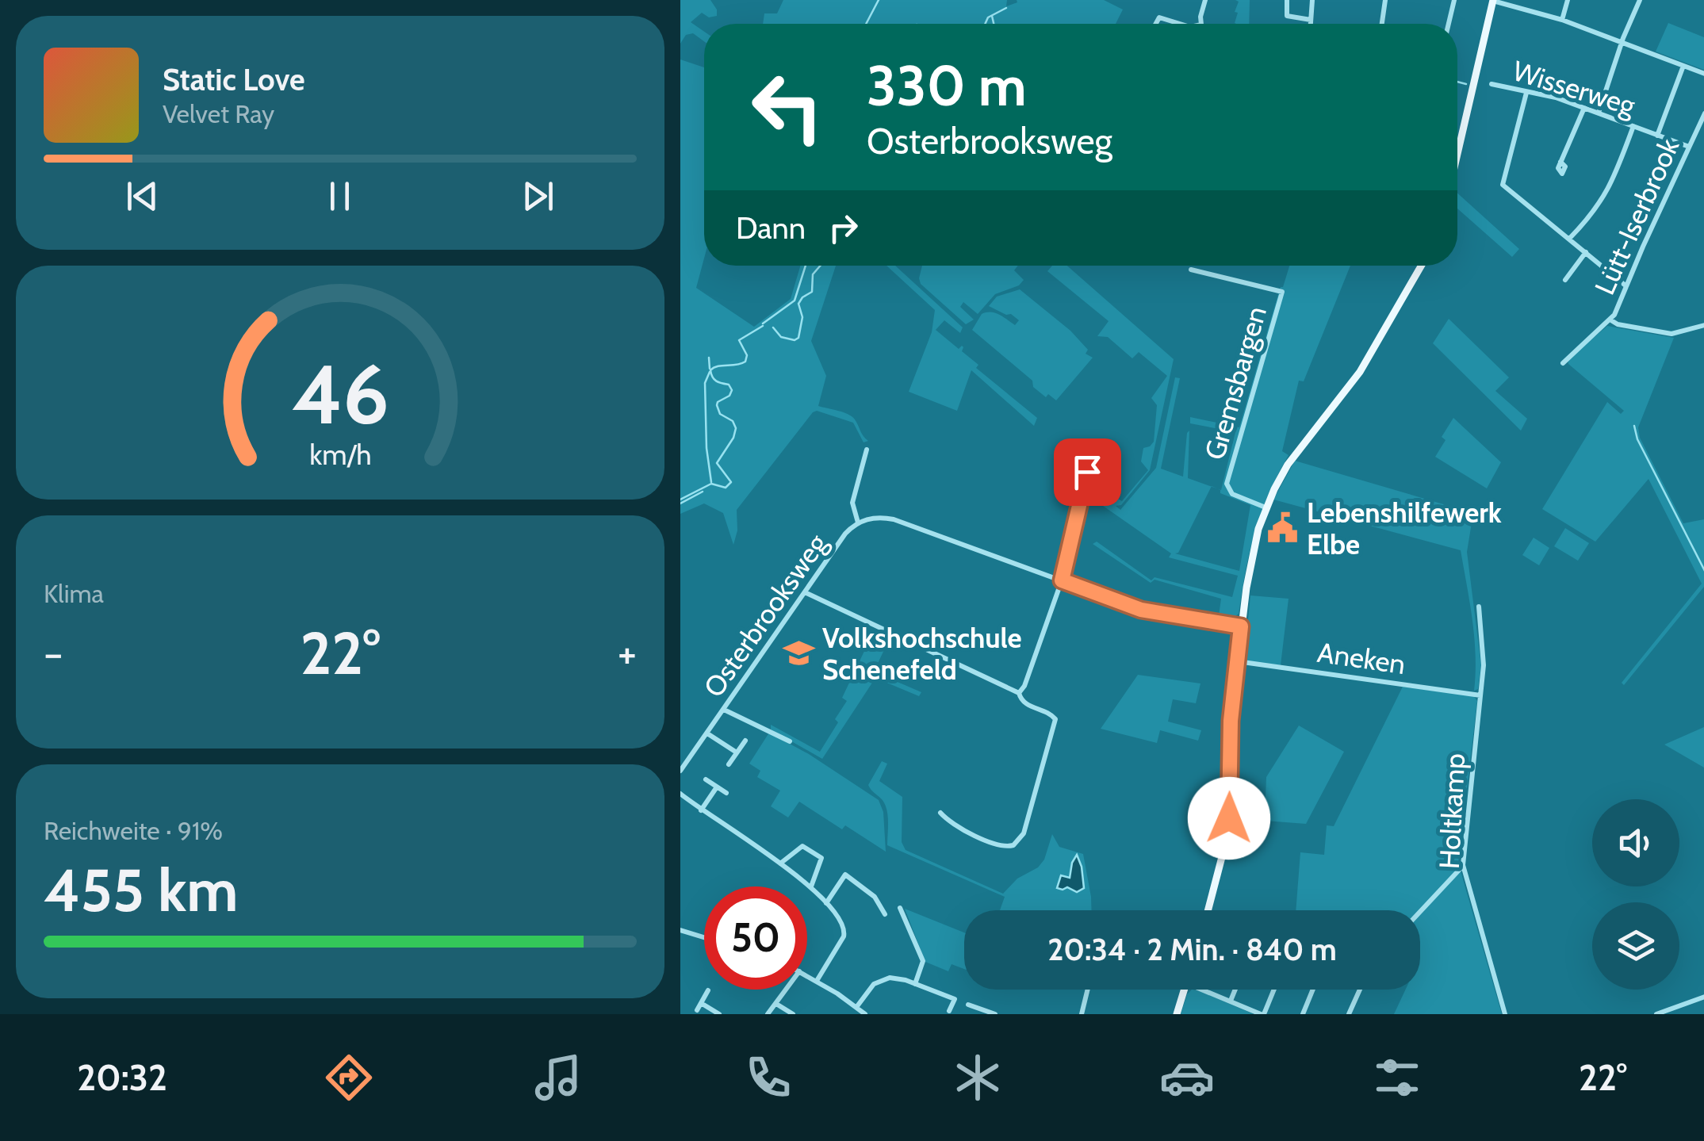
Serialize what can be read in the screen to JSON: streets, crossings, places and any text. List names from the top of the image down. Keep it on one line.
{"streets":{"street":["Wisserweg","Lütt-Iserbrook","Gremsbargen","Osterbrooksweg","Aneken","Holtkamp"]},"crossings":[["Wisserweg","Lütt-Iserbrook"],["Aneken","Holtkamp"]],"places":{"public building":["Lebenshilfewerk Elbe"],"school or university":["Volkshochschule Schenefeld"]},"page":{"turn":["330 m","Osterbrooksweg"],"song":["Static Love","Velvet Ray"],"then":"Dann","tile":["Klima",["Reichweite · 91%","455 km"]],"heat":["−","22°","+"],"limit":"50","trip":"20:34 · 2 Min. · 840 m","tabs":["20:32","22°"],"gauge":["46","km/h"]}}
